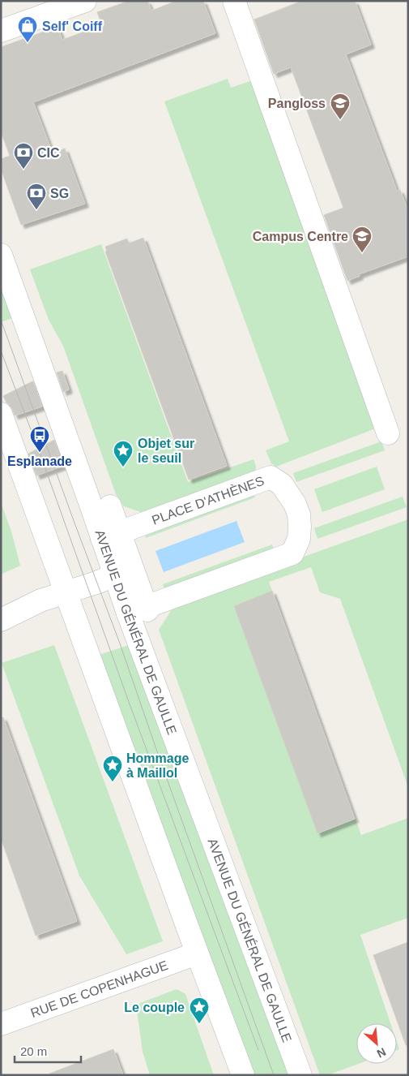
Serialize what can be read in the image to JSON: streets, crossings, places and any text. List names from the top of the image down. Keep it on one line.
{"streets":{"street":["PLACE D'ATHÈNES","AVENUE DU GÉNÉRAL DE GAULLE","RUE DE COPENHAGUE"]},"crossings":[["PLACE D'ATHÈNES","AVENUE DU GÉNÉRAL DE GAULLE"]],"places":{"shop":["Self' Coiff"],"school or university":["Pangloss","Campus Centre"],"bank":["CIC","SG"],"bus stop":["Esplanade"],"place":["Objet sur le seuil","Hommage à Maillol","Le couple"]},"scale_bar":"20 m","north":"bottom right"}
